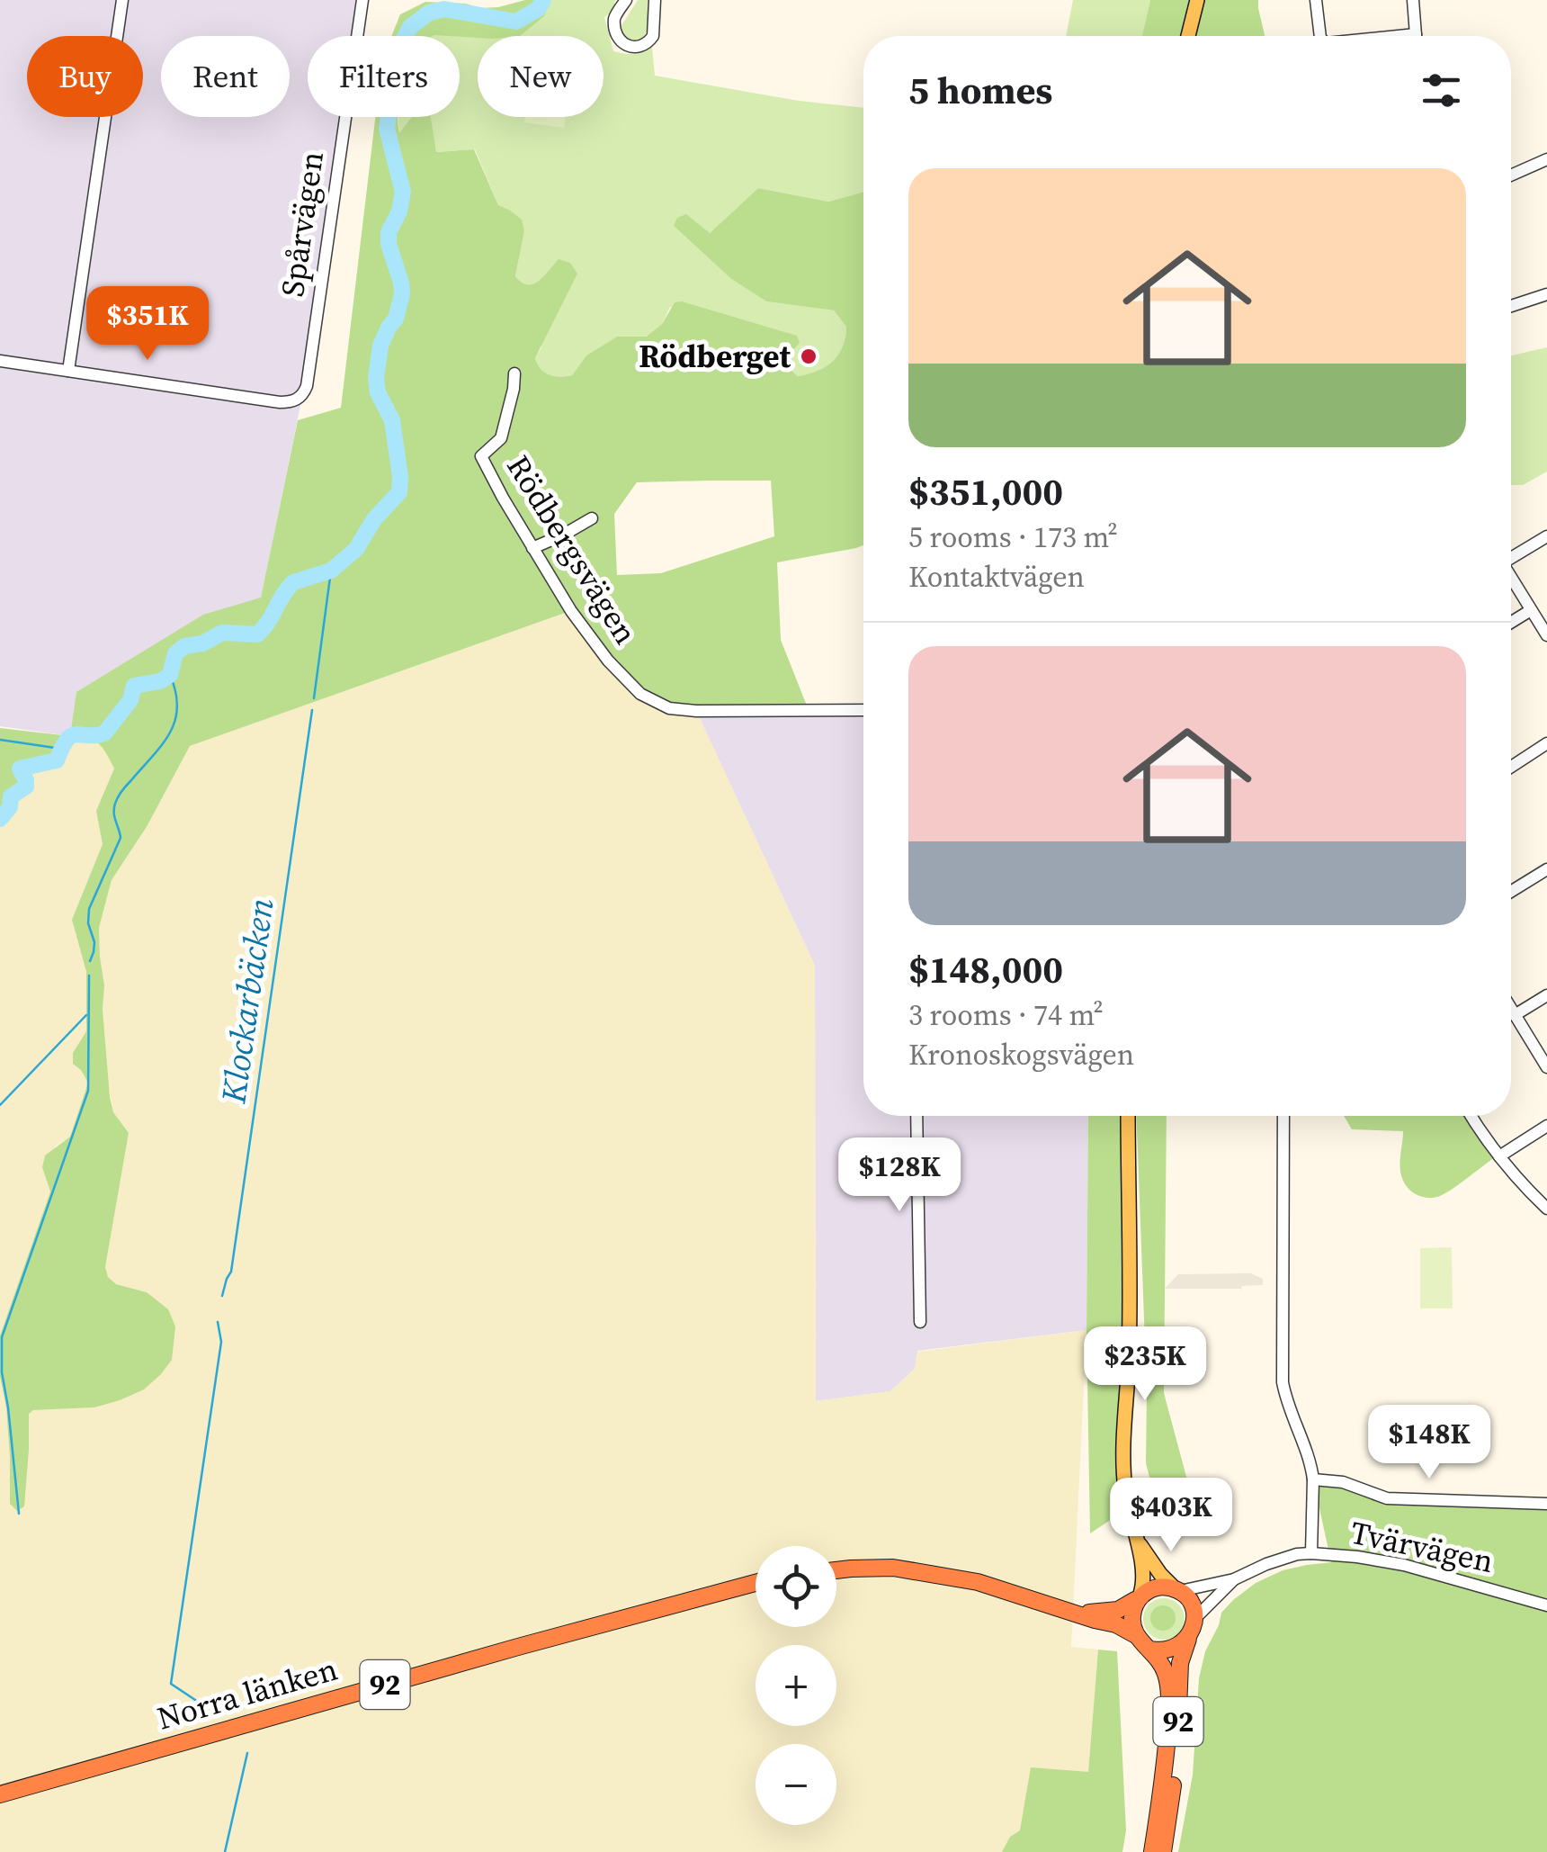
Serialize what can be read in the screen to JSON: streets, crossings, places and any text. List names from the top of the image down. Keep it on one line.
{"streets":{"highway":["92","Norra länken"],"street":["Spårvägen","Rödbergsvägen","Tvärvägen"]},"crossings":[["Tvärvägen","92"]],"water":["Klockarbäcken"],"places":["Rödberget"],"page":{"chip":["Buy","Rent","Filters","New"],"heading":"5 homes","list":[{"name":"$351,000","note":"5 rooms · 173 m² · Kontaktvägen"},{"name":"$148,000","note":"3 rooms · 74 m² · Kronoskogsvägen"}],"price":["$351K","$128K","$235K","$148K","$403K"],"map_buttons":["+","−"]}}
